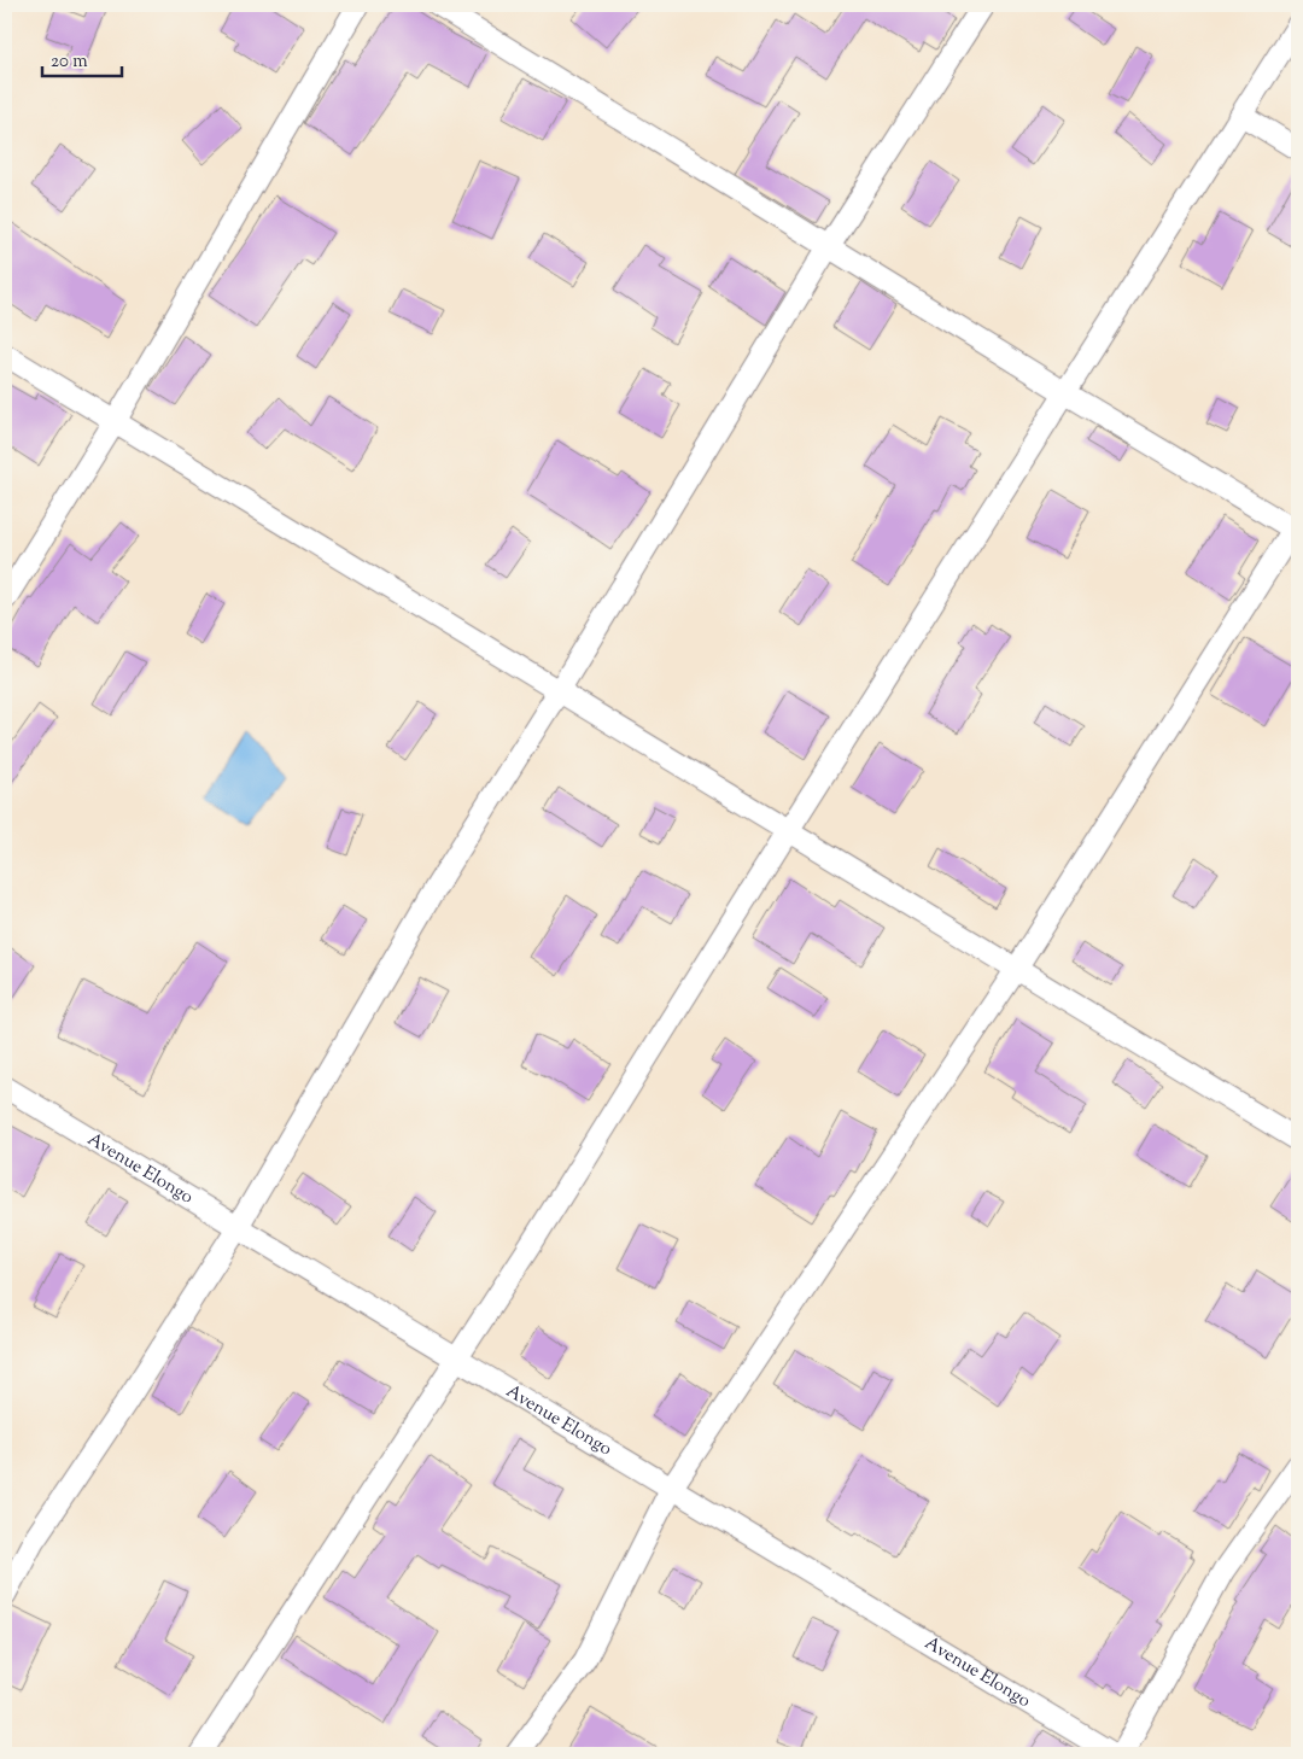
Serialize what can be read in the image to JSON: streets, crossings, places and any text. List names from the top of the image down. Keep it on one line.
{"streets":{"street":["Avenue Elongo"]},"scale_bar":"20 m"}
